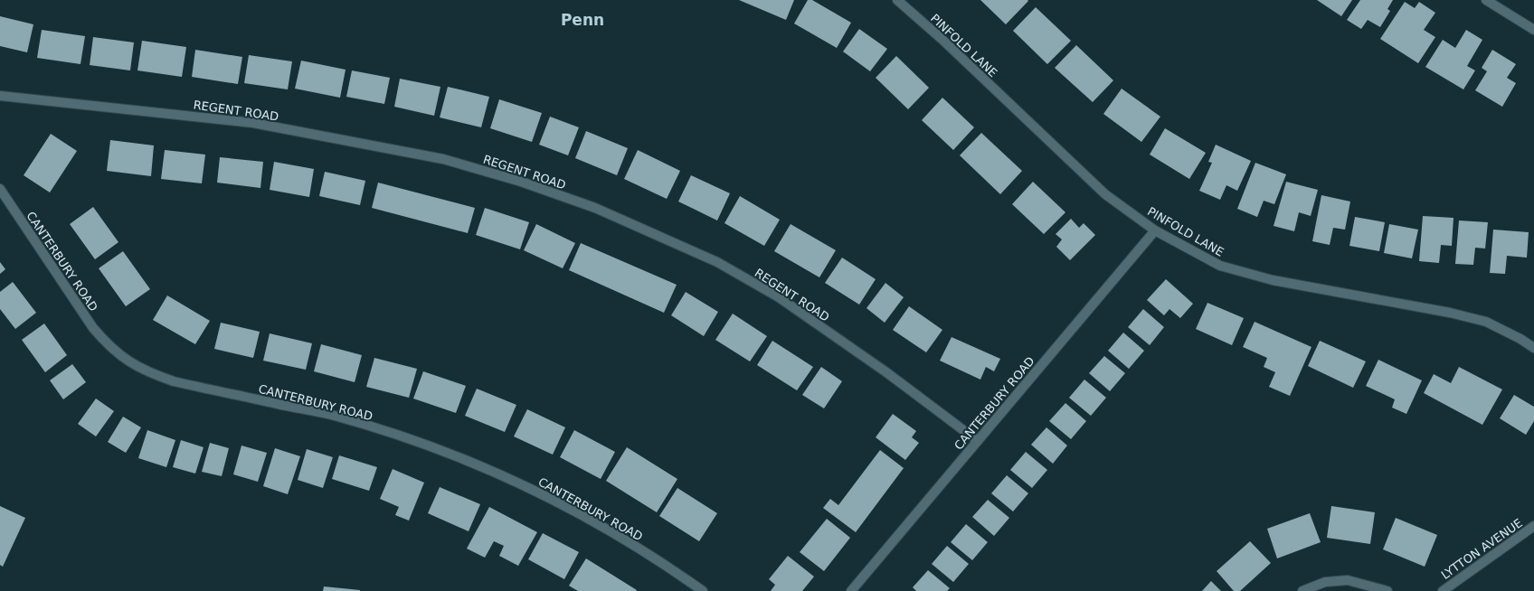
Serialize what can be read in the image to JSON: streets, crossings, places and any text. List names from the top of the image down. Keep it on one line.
{"streets":{"street":["PINFOLD LANE","REGENT ROAD","CANTERBURY ROAD","LYTTON AVENUE"]},"crossings":[["PINFOLD LANE","CANTERBURY ROAD"],["REGENT ROAD","CANTERBURY ROAD"]],"districts":["Penn"]}
